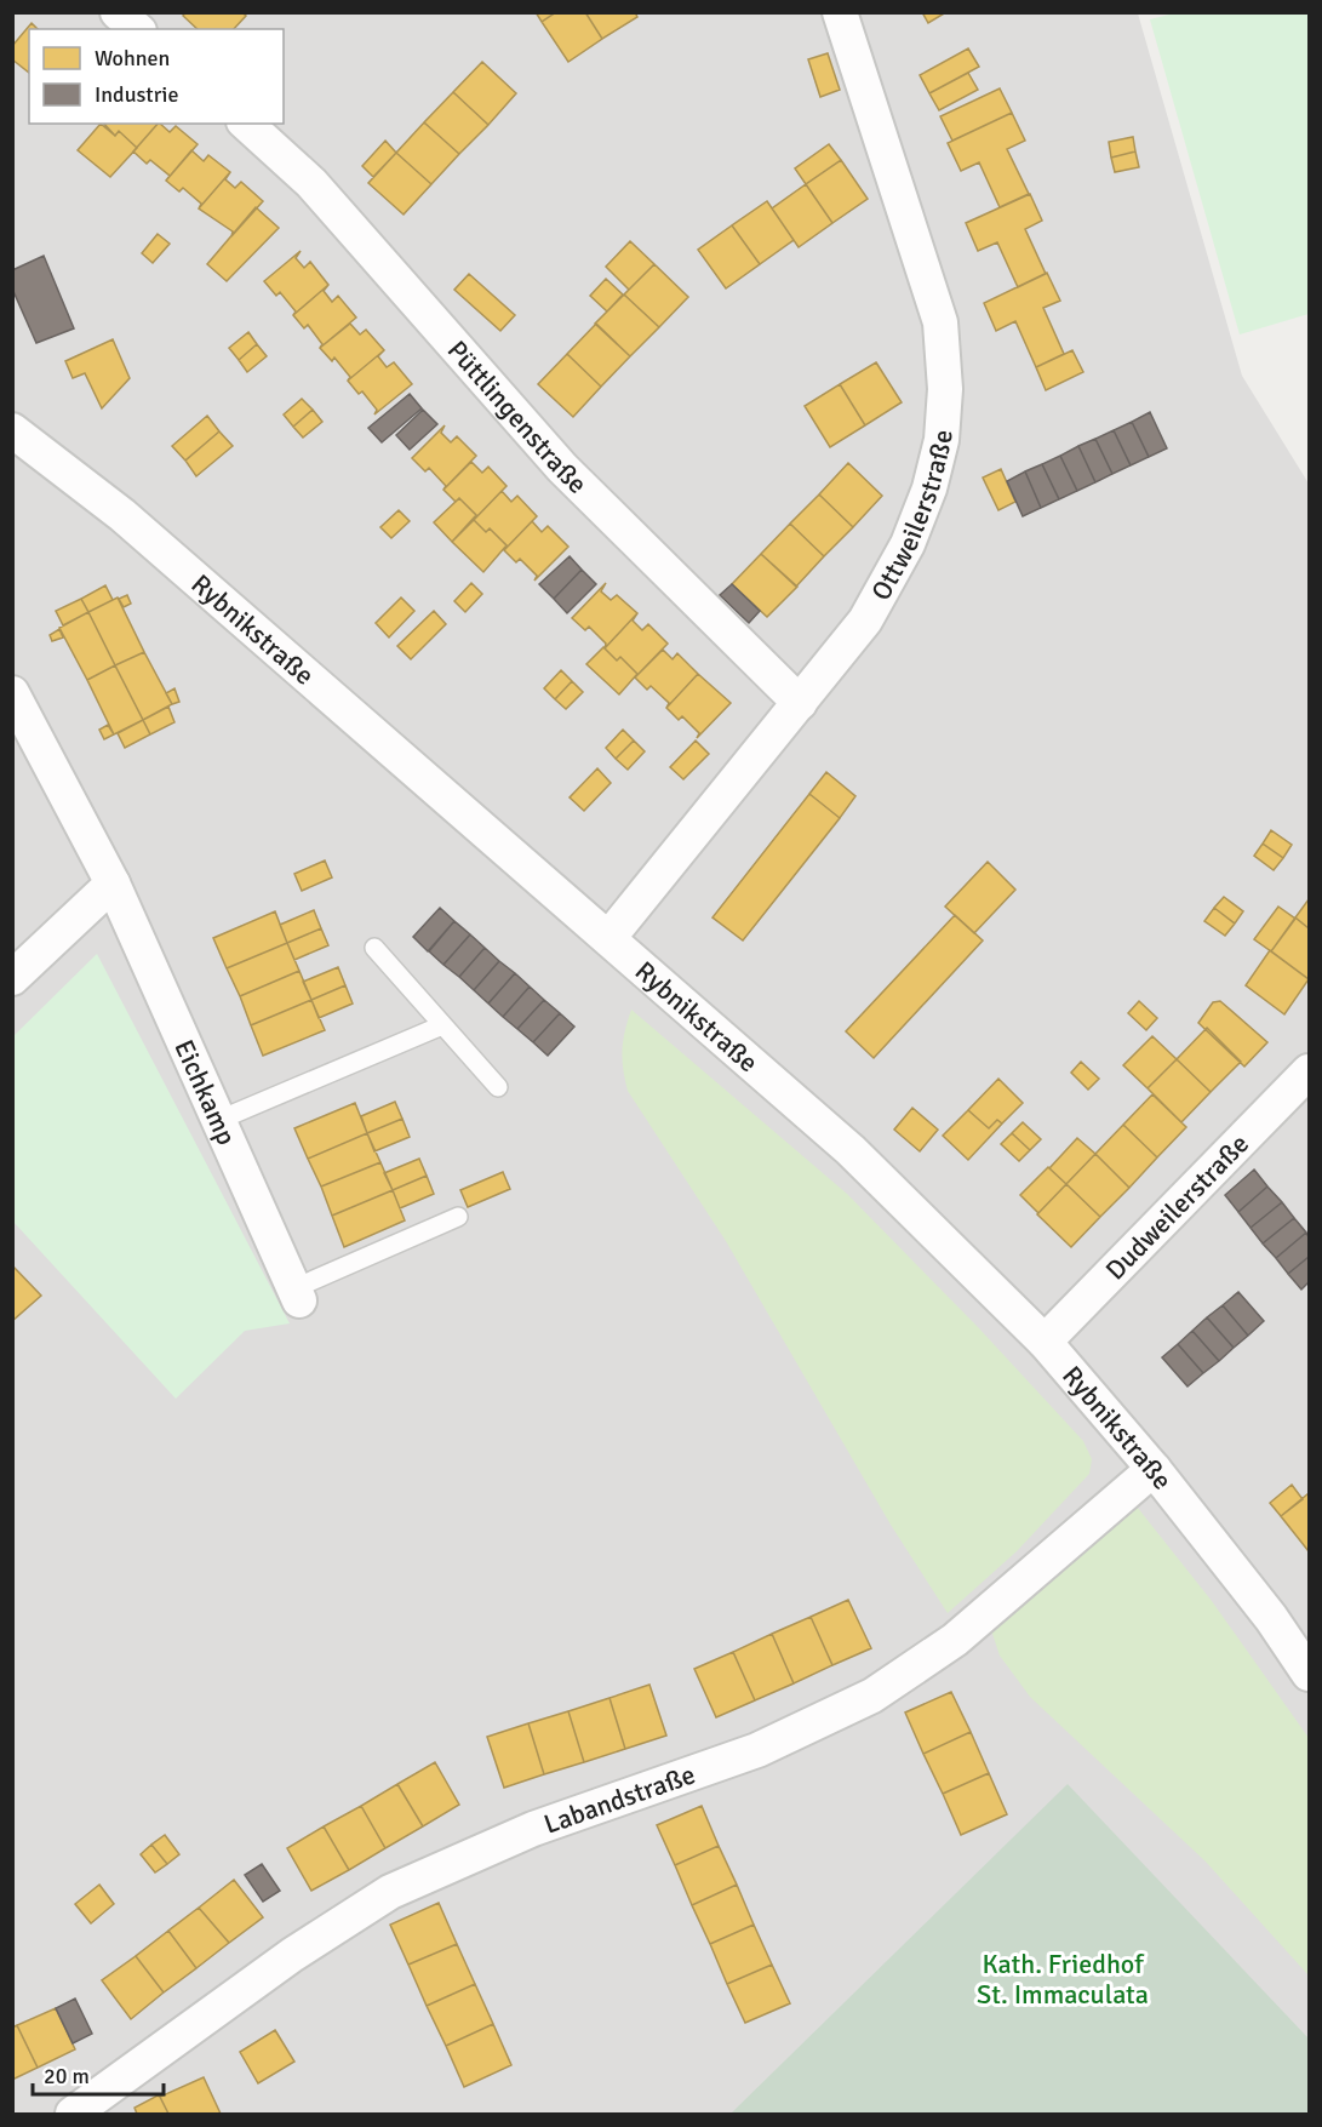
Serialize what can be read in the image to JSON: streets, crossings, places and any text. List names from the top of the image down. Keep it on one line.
{"streets":{"street":["Püttlingenstraße","Ottweilerstraße","Rybnikstraße","Eichkamp","Dudweilerstraße","Labandstraße"]},"crossings":[["Püttlingenstraße","Ottweilerstraße"],["Ottweilerstraße","Rybnikstraße"],["Rybnikstraße","Dudweilerstraße"],["Rybnikstraße","Labandstraße"]],"parks":["Kath. Friedhof St. Immaculata"],"legend":["Wohnen","Industrie"],"scale_bar":"20 m"}
